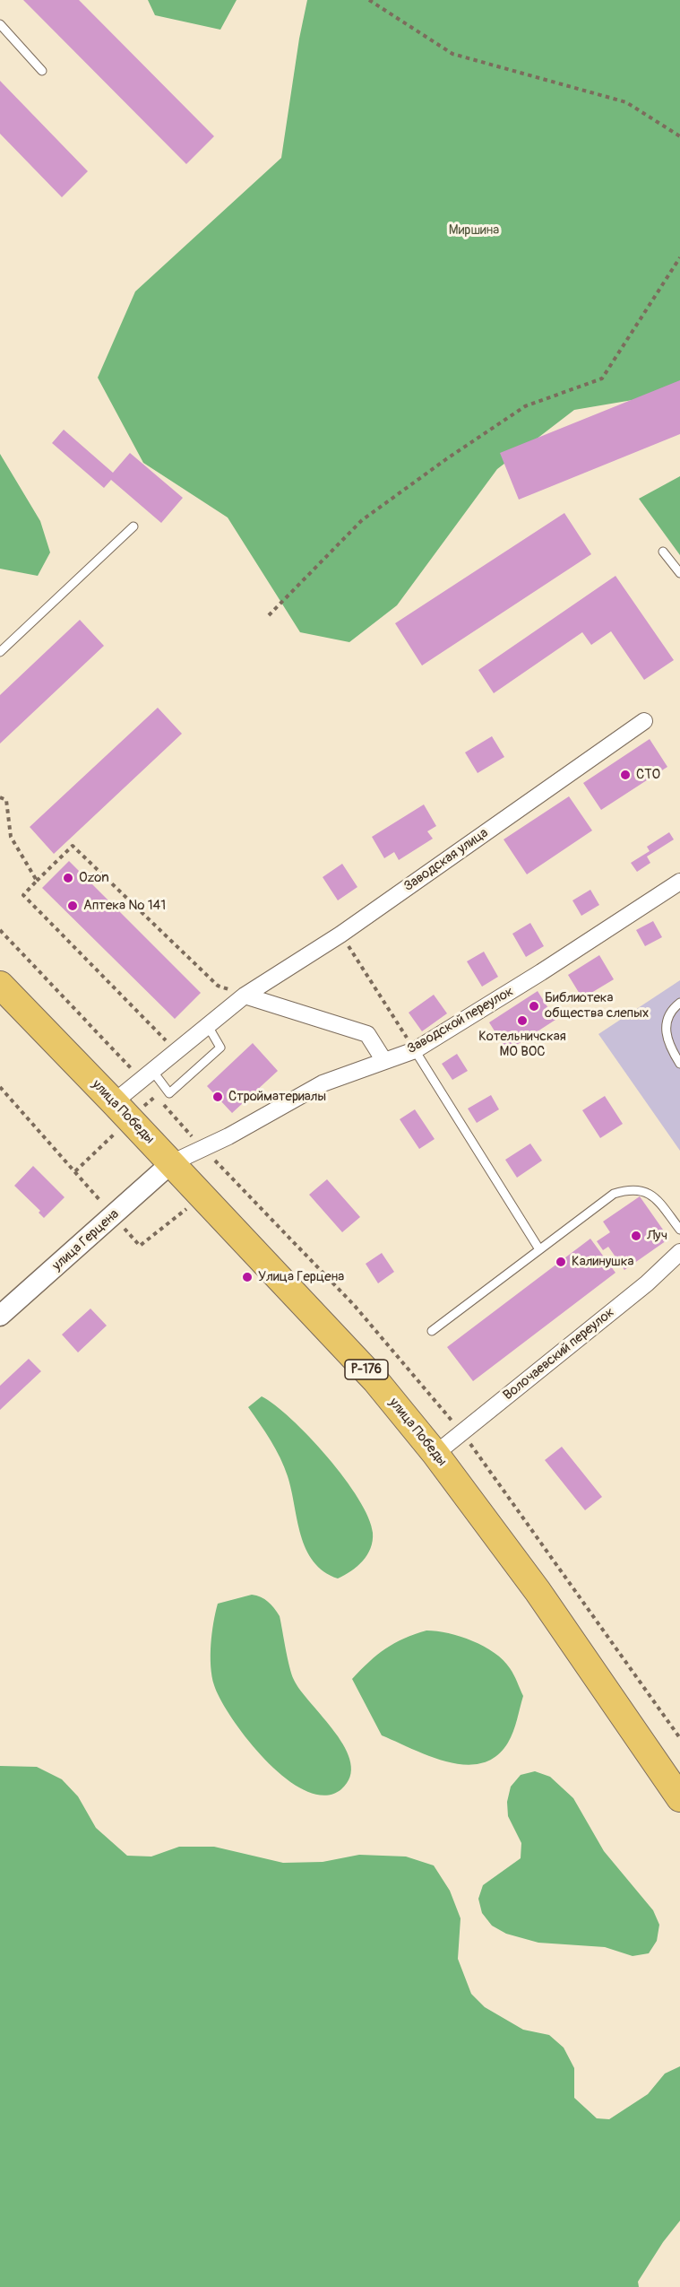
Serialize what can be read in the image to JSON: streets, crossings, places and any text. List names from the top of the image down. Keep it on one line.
{"streets":{"highway":["улица Победы","Р-176"],"street":["Заводская улица","Заводской переулок","улица Герцена","Волочаевский переулок"]},"crossings":[["Заводская улица","улица Победы"],["Заводской переулок","улица Победы"],["Заводской переулок","улица Герцена"],["улица Победы","улица Герцена"],["улица Победы","Волочаевский переулок"]],"parks":["Миршина"],"places":["СТО","Ozon","Аптека № 141","Библиотека общества слепых","Котельничская МО ВОС","Стройматериалы","Луч","Калинушка","Улица Герцена"]}
